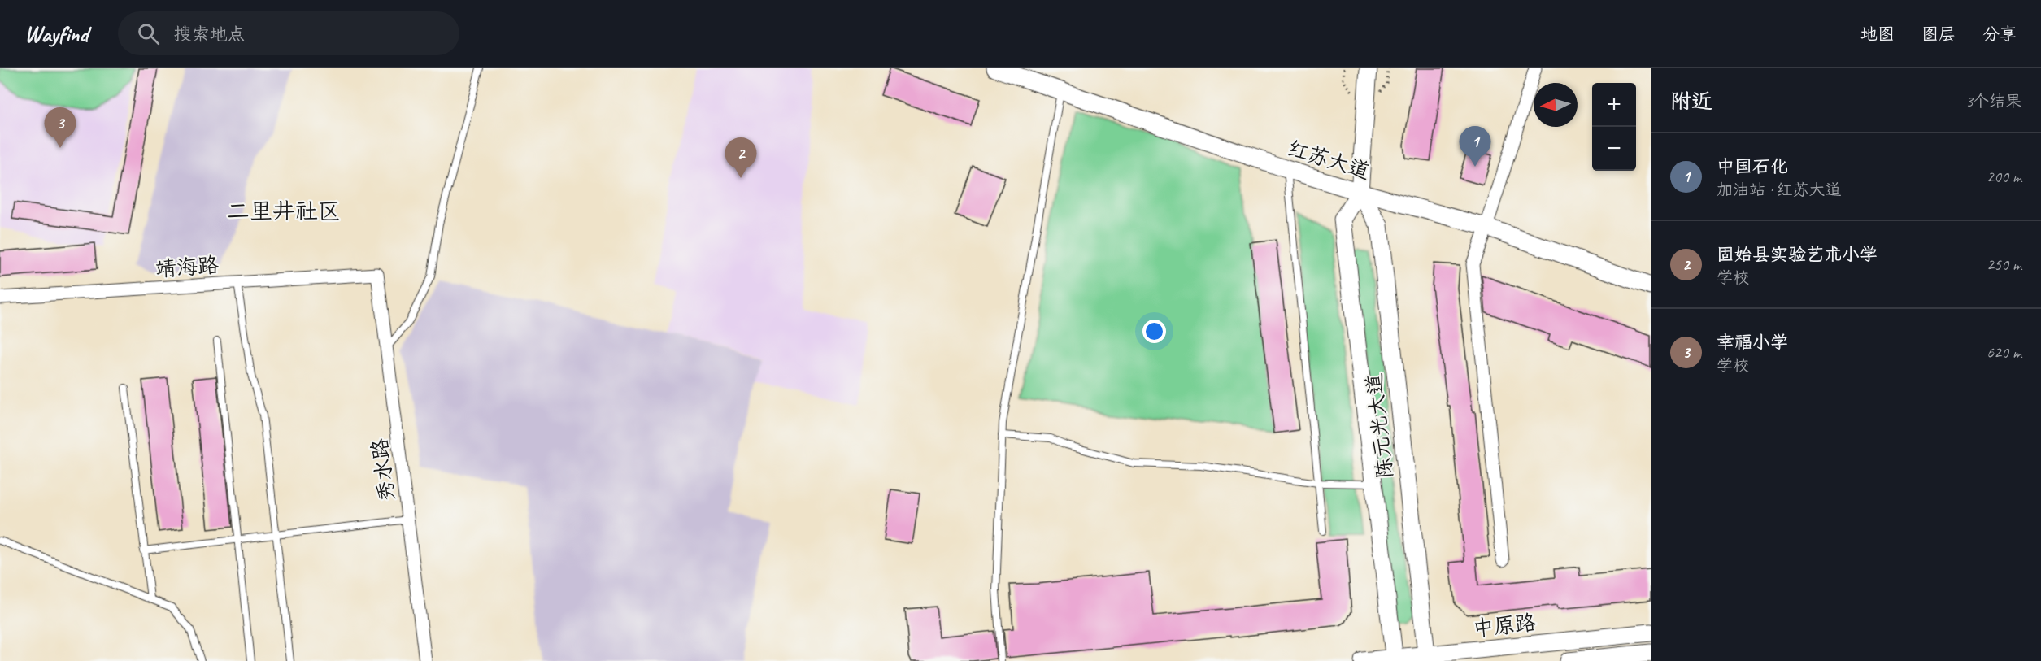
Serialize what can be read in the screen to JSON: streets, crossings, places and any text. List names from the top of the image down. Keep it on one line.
{"streets":{"main road":["红苏大道","陈元光大道","中原路"],"street":["靖海路","秀水路"]},"crossings":[["红苏大道","陈元光大道"],["靖海路","秀水路"],["陈元光大道","中原路"]],"districts":["二里井社区"],"north":"left","page":{"header":"Wayfind","search":"搜索地点","nav":["地图","图层","分享"],"heading":["附近","3个结果"],"map_buttons":["+","−"],"pins":["3","1","2"],"list":[{"mark":"1","name":"中国石化","note":"加油站 · 红苏大道","value":"200 m"},{"mark":"2","name":"固始县实验艺术小学","note":"学校","value":"250 m"},{"mark":"3","name":"幸福小学","note":"学校","value":"620 m"}]}}
